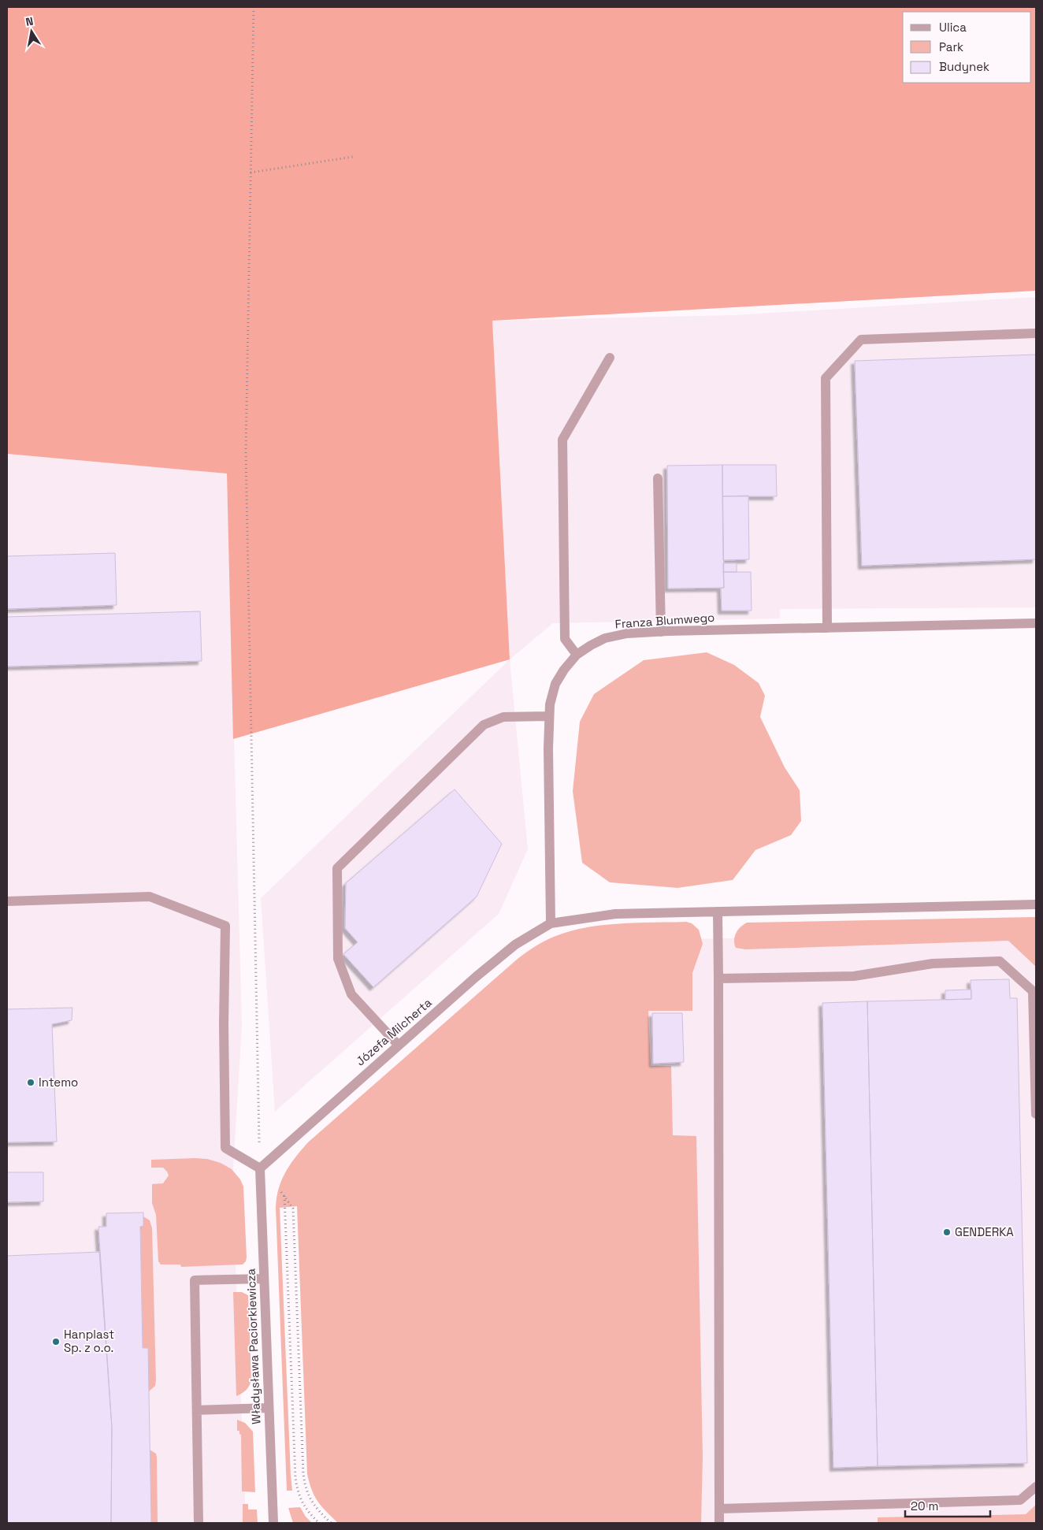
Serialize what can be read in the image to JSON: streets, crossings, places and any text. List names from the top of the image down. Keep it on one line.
{"streets":{"street":["Franza Blumwego","Józefa Milcherta","Władysława Paciorkiewicza"]},"crossings":[["Franza Blumwego","Józefa Milcherta"],["Józefa Milcherta","Władysława Paciorkiewicza"]],"places":["Intemo","GENDERKA","Hanplast Sp. z o.o."],"legend":["Ulica","Park","Budynek"],"scale_bar":"20 m","north":"top"}
